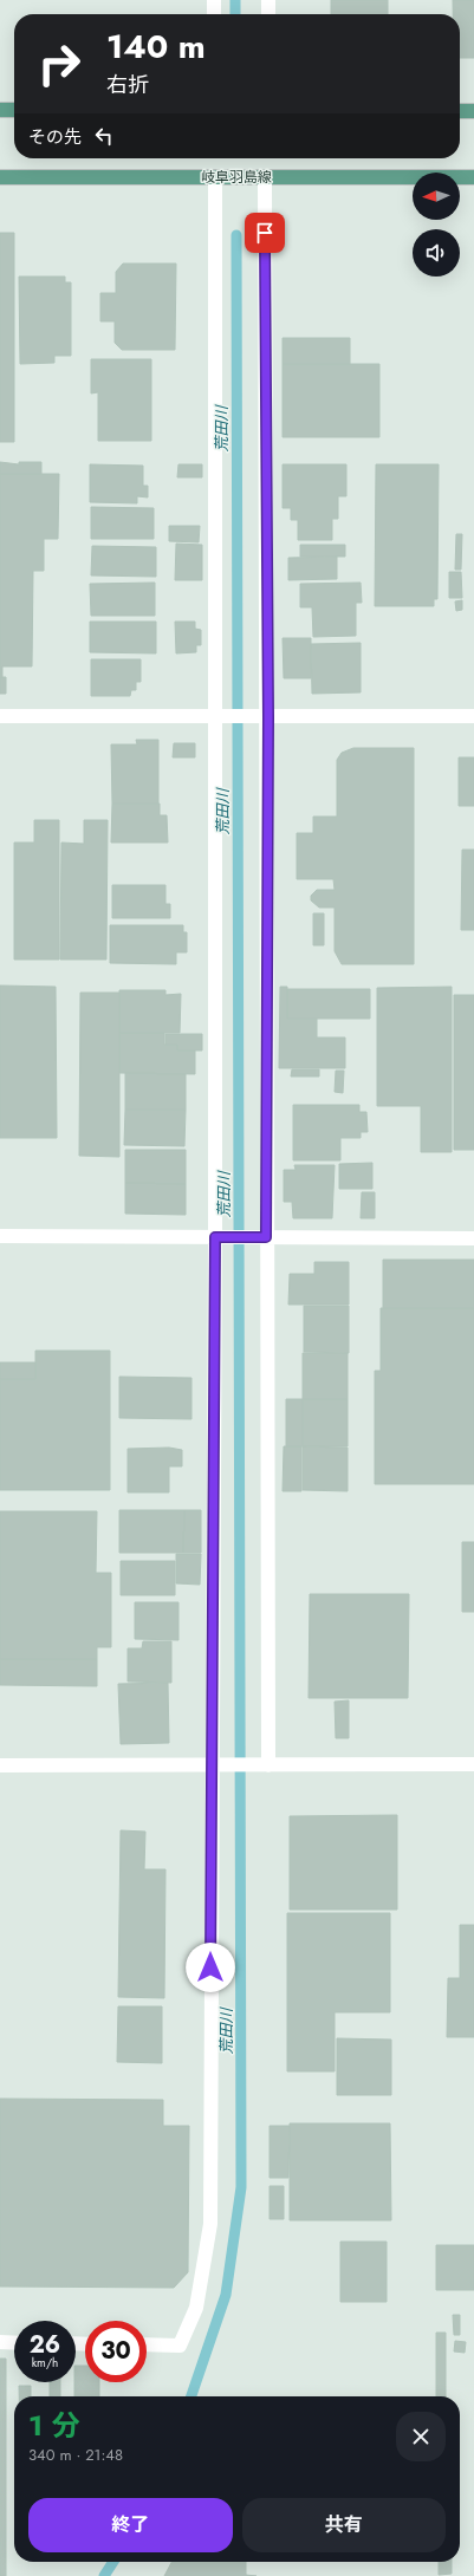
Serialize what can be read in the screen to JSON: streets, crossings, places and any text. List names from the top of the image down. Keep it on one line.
{"streets":{"main road":["岐阜羽島線"]},"water":["荒田川"],"north":"left","page":{"turn":["140 m","右折"],"then":"その先","speed":"26 km/h","limit":"30","heading":["1 分","340 m · 21:48"],"buttons":["終了","共有"]}}
